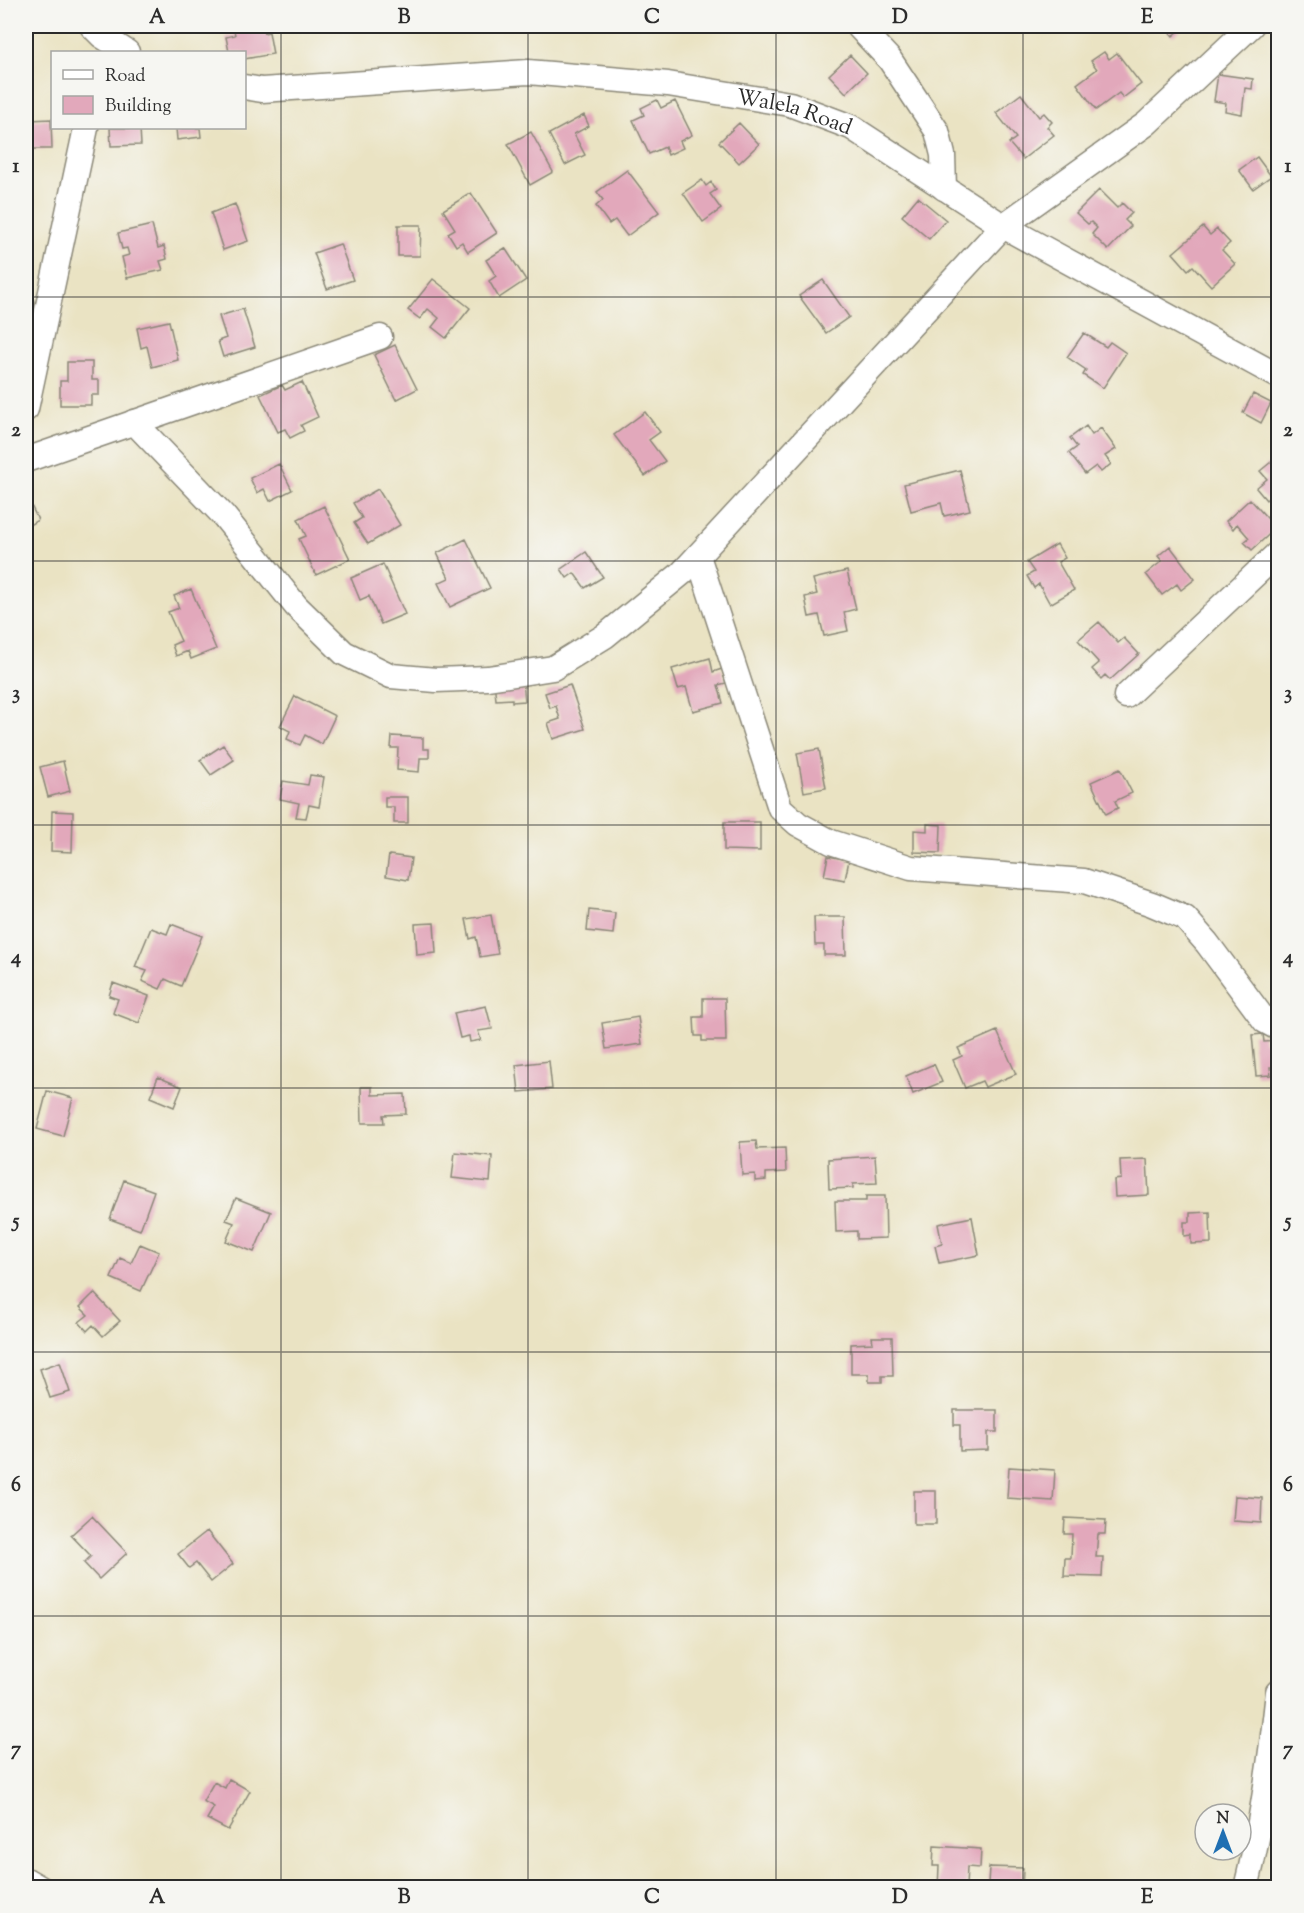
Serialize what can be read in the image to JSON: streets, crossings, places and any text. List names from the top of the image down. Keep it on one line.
{"streets":{"street":["Walela Road"]},"legend":["Road","Building"],"north":"top","grid":{"columns":["A","B","C","D","E"],"rows":["1","2","3","4","5","6","7"]}}
